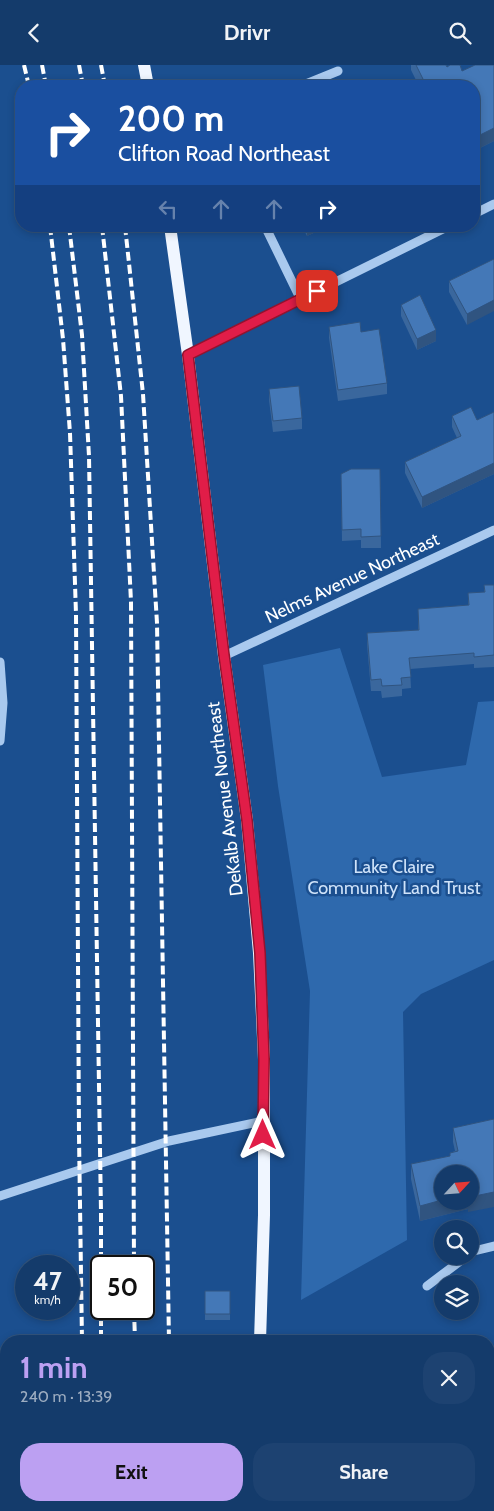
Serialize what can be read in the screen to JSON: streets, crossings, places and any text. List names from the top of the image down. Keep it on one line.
{"streets":{"main road":["DeKalb Avenue Northeast"],"street":["Nelms Avenue Northeast"]},"crossings":[["Nelms Avenue Northeast","DeKalb Avenue Northeast"]],"parks":["Lake Claire Community Land Trust"],"north":"top right","page":{"header":"Drivr","turn":["200 m","Clifton Road Northeast"],"speed":"47 km/h","limit":"50","heading":["1 min","240 m · 13:39"],"buttons":["Exit","Share"]}}
